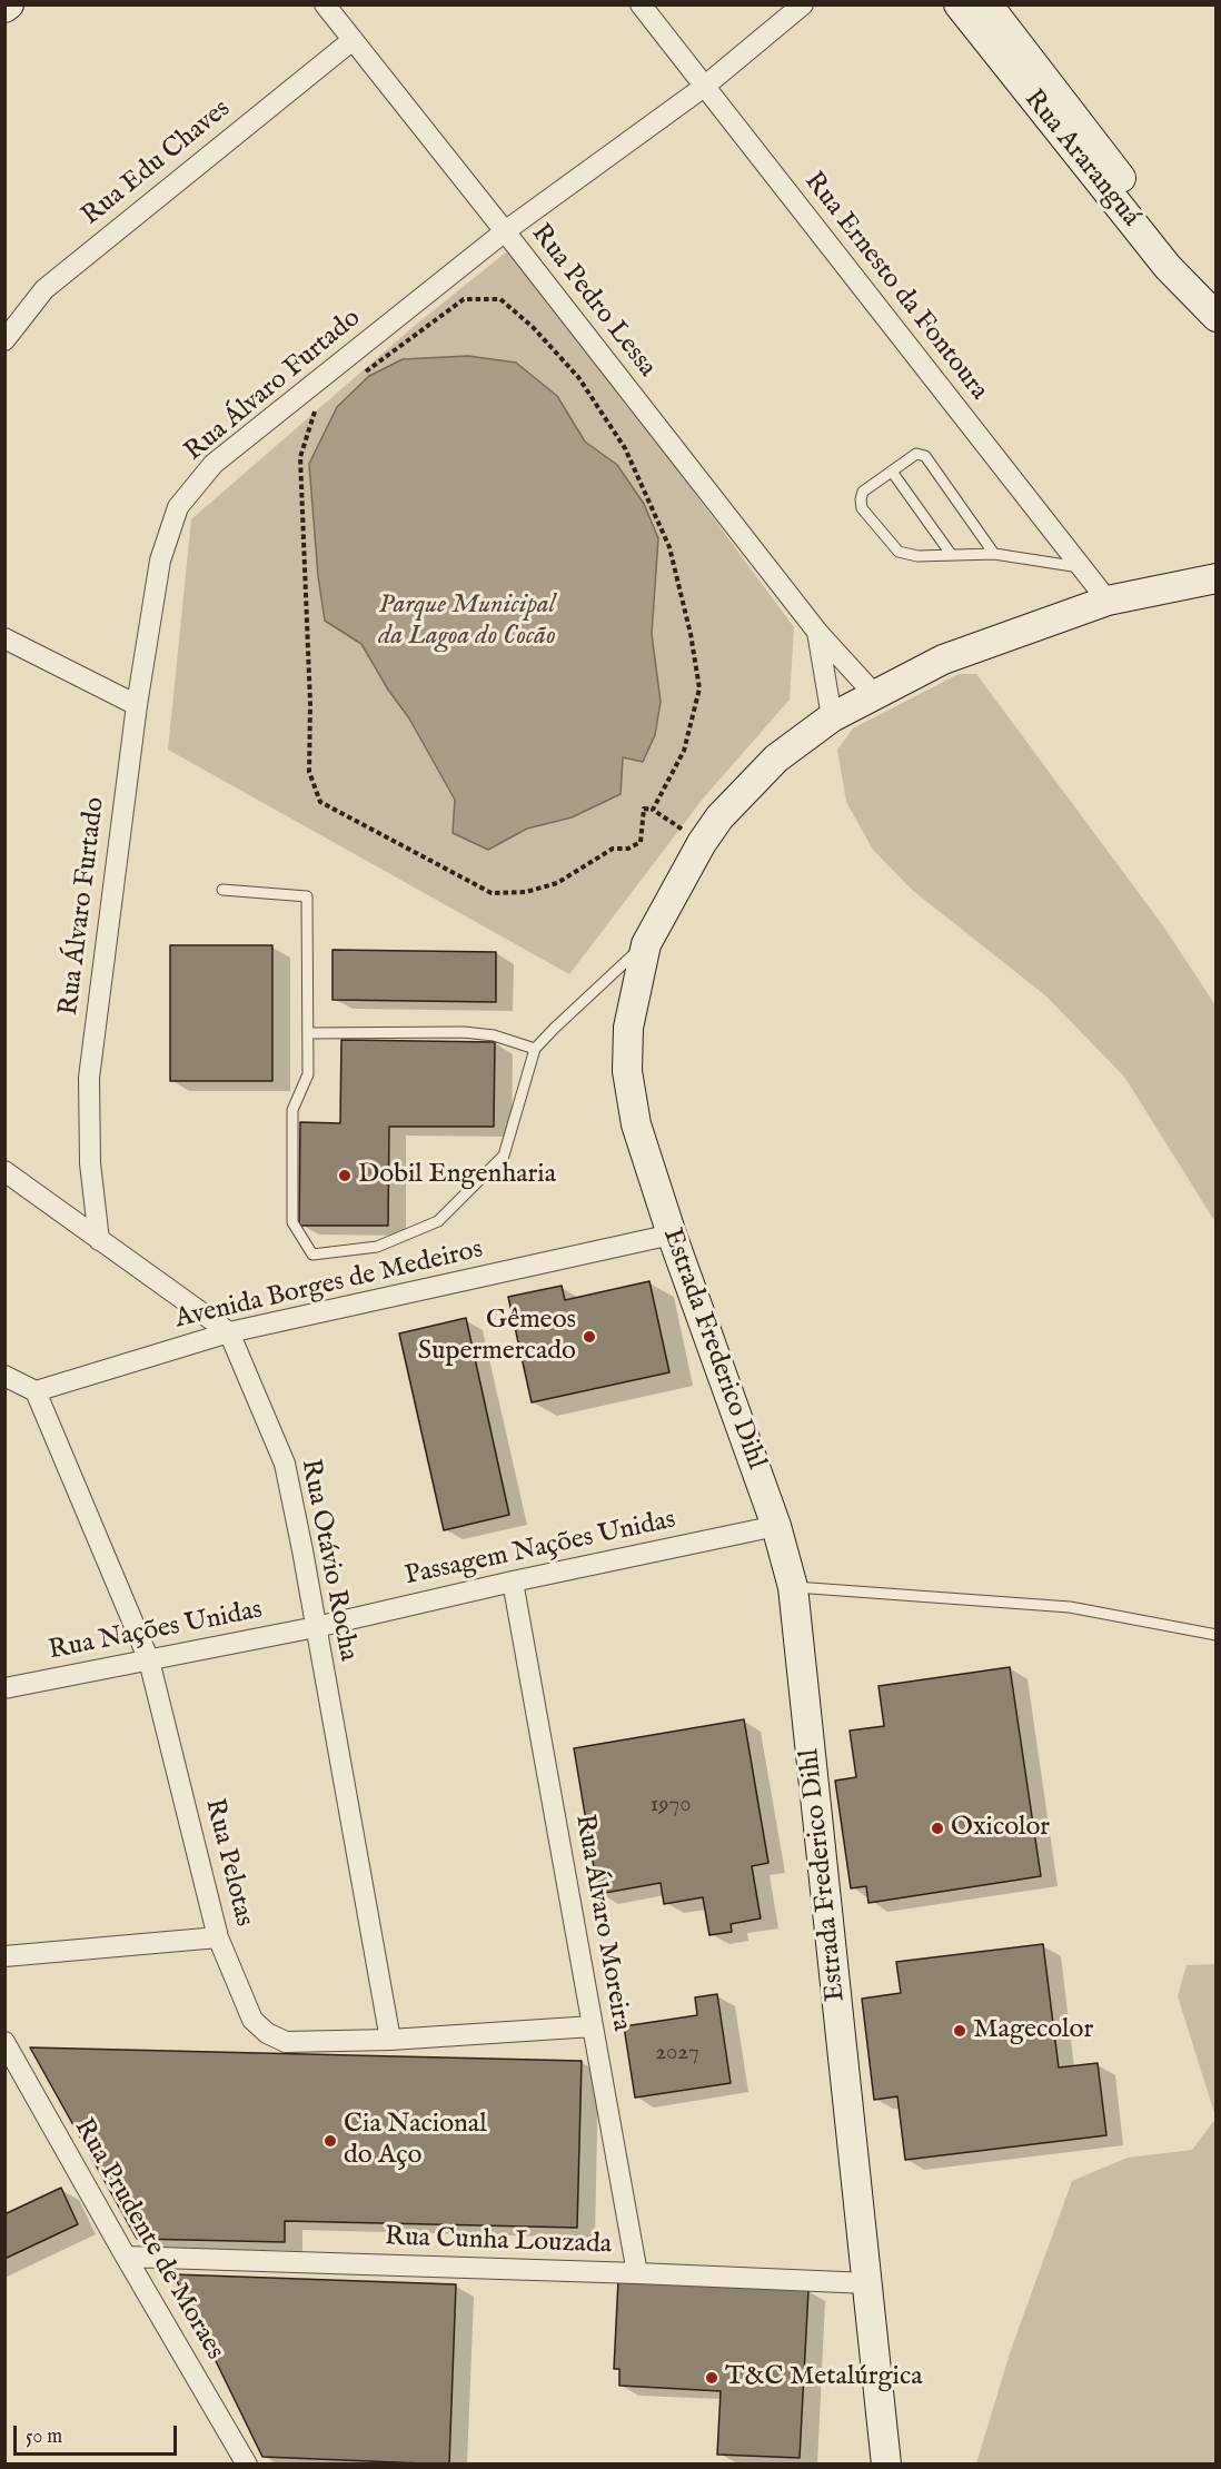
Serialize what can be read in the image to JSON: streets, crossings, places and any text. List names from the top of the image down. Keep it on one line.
{"streets":{"main road":["Rua Araranguá","Estrada Frederico Dihl"],"street":["Rua Edu Chaves","Rua Ernesto da Fontoura","Rua Pedro Lessa","Rua Álvaro Furtado","Avenida Borges de Medeiros","Passagem Nações Unidas","Rua Otávio Rocha","Rua Nações Unidas","Rua Pelotas","Rua Álvaro Moreira","Rua Prudente de Moraes","Rua Cunha Louzada"]},"crossings":[["Rua Edu Chaves","Rua Pedro Lessa"],["Rua Ernesto da Fontoura","Rua Álvaro Furtado"],["Rua Ernesto da Fontoura","Estrada Frederico Dihl"],["Rua Pedro Lessa","Rua Álvaro Furtado"],["Rua Pedro Lessa","Estrada Frederico Dihl"],["Avenida Borges de Medeiros","Estrada Frederico Dihl"],["Avenida Borges de Medeiros","Rua Otávio Rocha"],["Avenida Borges de Medeiros","Rua Pelotas"],["Estrada Frederico Dihl","Passagem Nações Unidas"],["Estrada Frederico Dihl","Rua Cunha Louzada"],["Passagem Nações Unidas","Rua Otávio Rocha"],["Passagem Nações Unidas","Rua Nações Unidas"],["Passagem Nações Unidas","Rua Álvaro Moreira"],["Rua Otávio Rocha","Rua Nações Unidas"],["Rua Otávio Rocha","Rua Pelotas"],["Rua Nações Unidas","Rua Pelotas"],["Rua Pelotas","Rua Álvaro Moreira"],["Rua Álvaro Moreira","Rua Cunha Louzada"],["Rua Prudente de Moraes","Rua Cunha Louzada"]],"parks":["Parque Municipal da Lagoa do Cocão"],"places":["Dobil Engenharia","Gêmeos Supermercado","Oxicolor","Magecolor","Cia Nacional do Aço","T&C Metalúrgica"],"house_numbers":["1970","2027"],"scale_bar":"50 m"}
